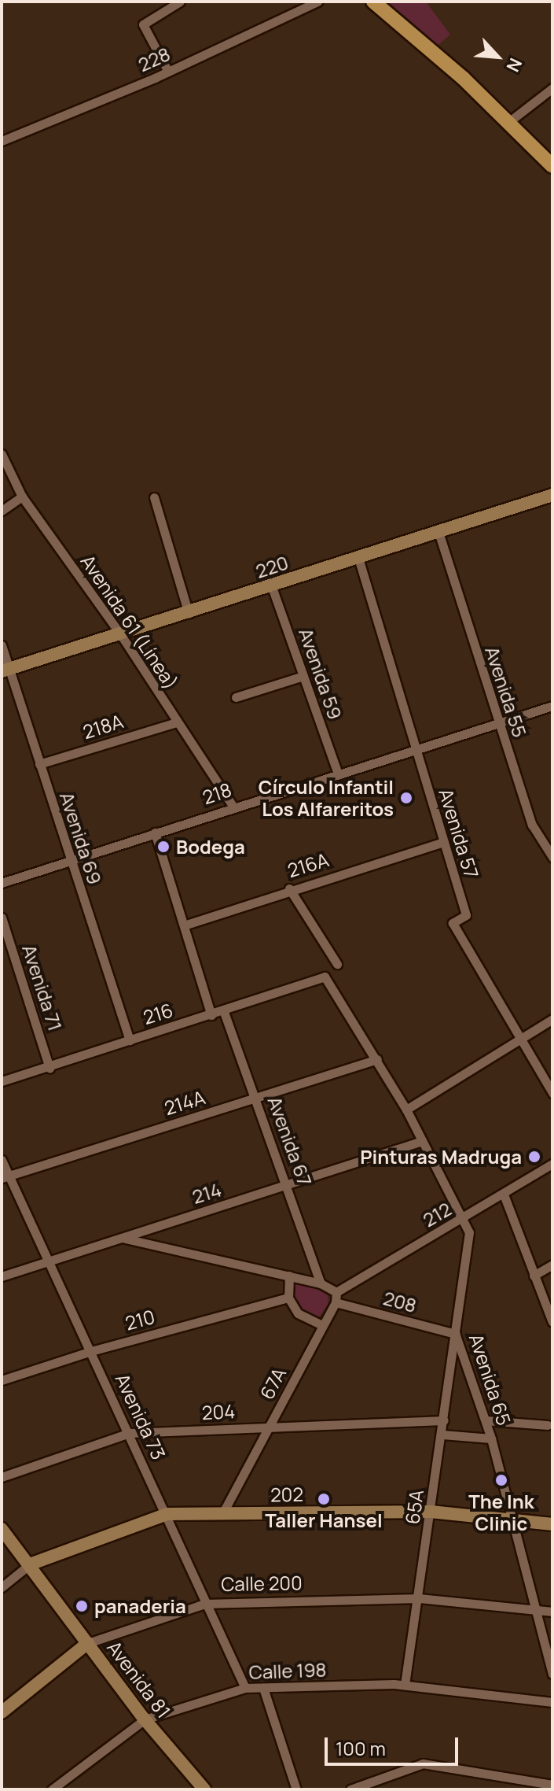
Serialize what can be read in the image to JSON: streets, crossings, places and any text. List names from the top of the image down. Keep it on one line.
{"streets":{"street":["228","220","Avenida 61 (Línea)","Avenida 59","Avenida 55","218A","218","Avenida 57","Avenida 69","216A","Avenida 71","216","214A","Avenida 67","214","212","208","210","Avenida 65","67A","204","Avenida 73","202","65A","Calle 200","Calle 198","Avenida 81"]},"crossings":[["220","Avenida 61 (Línea)"],["220","Avenida 59"],["220","Avenida 55"],["220","Avenida 57"],["220","Avenida 69"],["Avenida 61 (Línea)","218A"],["Avenida 61 (Línea)","218"],["Avenida 59","218"],["Avenida 55","218"],["218A","Avenida 69"],["218","Avenida 57"],["218","Avenida 69"],["Avenida 57","216A"],["Avenida 69","216"],["Avenida 71","216"],["216","Avenida 67"],["216","Avenida 65"],["214A","Avenida 67"],["214A","Avenida 65"],["214A","Avenida 73"],["Avenida 67","214"],["Avenida 67","208"],["214","Avenida 65"],["214","Avenida 73"],["212","208"],["212","Avenida 65"],["212","67A"],["208","Avenida 65"],["208","67A"],["208","65A"],["210","Avenida 73"],["Avenida 65","202"],["Avenida 65","65A"],["Avenida 65","Calle 200"],["67A","204"],["67A","202"],["204","Avenida 73"],["204","65A"],["Avenida 73","202"],["Avenida 73","Calle 200"],["Avenida 73","Calle 198"],["202","65A"],["202","Avenida 81"],["65A","Calle 200"],["65A","Calle 198"],["Calle 200","Avenida 81"],["Calle 198","Avenida 81"]],"places":["Círculo Infantil Los Alfareritos","Bodega","Pinturas Madruga","The Ink Clinic","Taller Hansel","panaderia"],"scale_bar":"100 m","north":"bottom right"}
